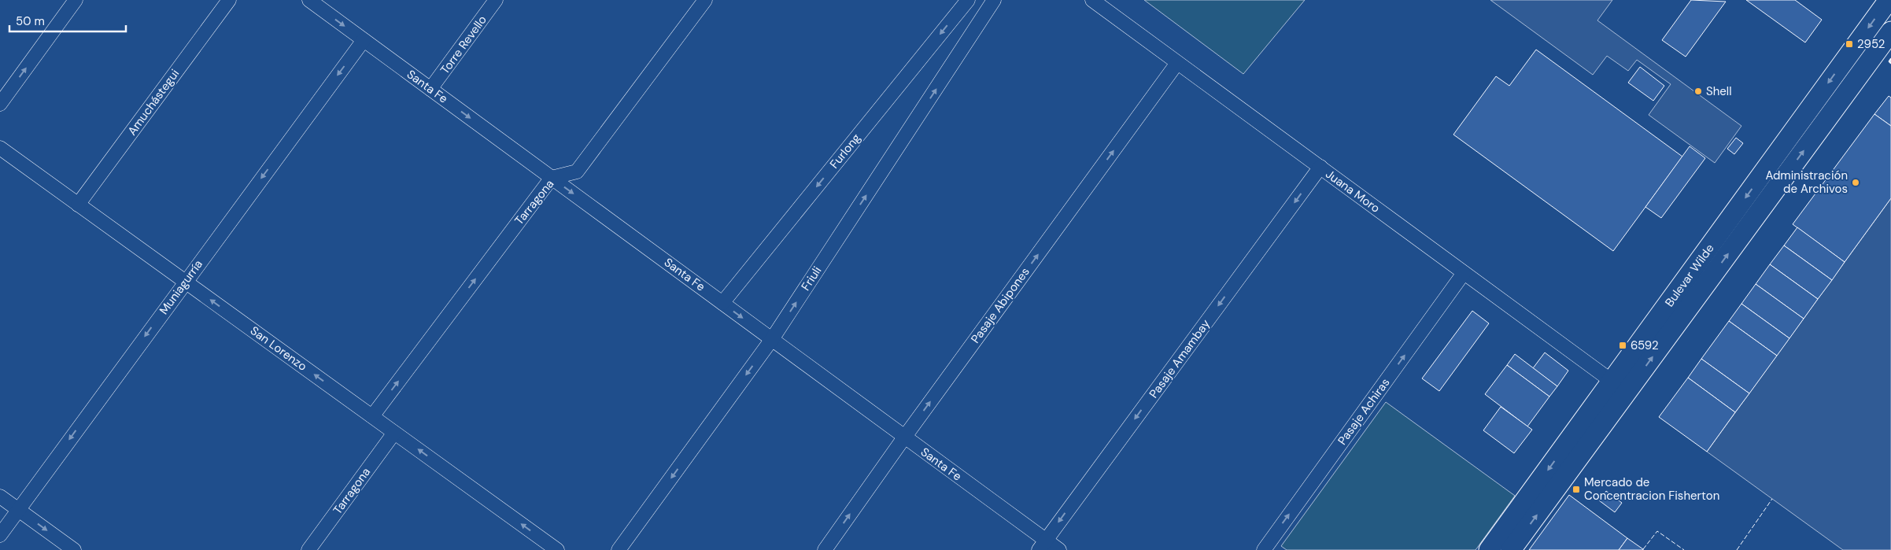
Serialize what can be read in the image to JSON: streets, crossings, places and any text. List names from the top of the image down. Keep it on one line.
{"streets":{"main road":["Bulevar Wilde"],"street":["Torre Revello","Santa Fe","Amuchástegui","Furlong","Juana Moro","Tarragona","Friuli","Muniagurría","Pasaje Abipones","San Lorenzo","Pasaje Amambay","Pasaje Achiras"]},"crossings":[["Torre Revello","Santa Fe"],["Santa Fe","Furlong"],["Santa Fe","Tarragona"],["Santa Fe","Friuli"],["Santa Fe","Muniagurría"],["Santa Fe","Pasaje Abipones"],["Santa Fe","Pasaje Amambay"],["Amuchástegui","San Lorenzo"],["Juana Moro","Bulevar Wilde"],["Juana Moro","Pasaje Abipones"],["Juana Moro","Pasaje Amambay"],["Juana Moro","Pasaje Achiras"],["Tarragona","San Lorenzo"],["Muniagurría","San Lorenzo"]],"one_way":["Santa Fe","Furlong","Tarragona","Muniagurría","Pasaje Abipones","San Lorenzo","Pasaje Amambay","Pasaje Achiras"],"places":{"transit":["2952","6592","Mercado de Concentracion Fisherton"],"other":["Shell","Administración de Archivos"]},"scale_bar":"50 m"}
